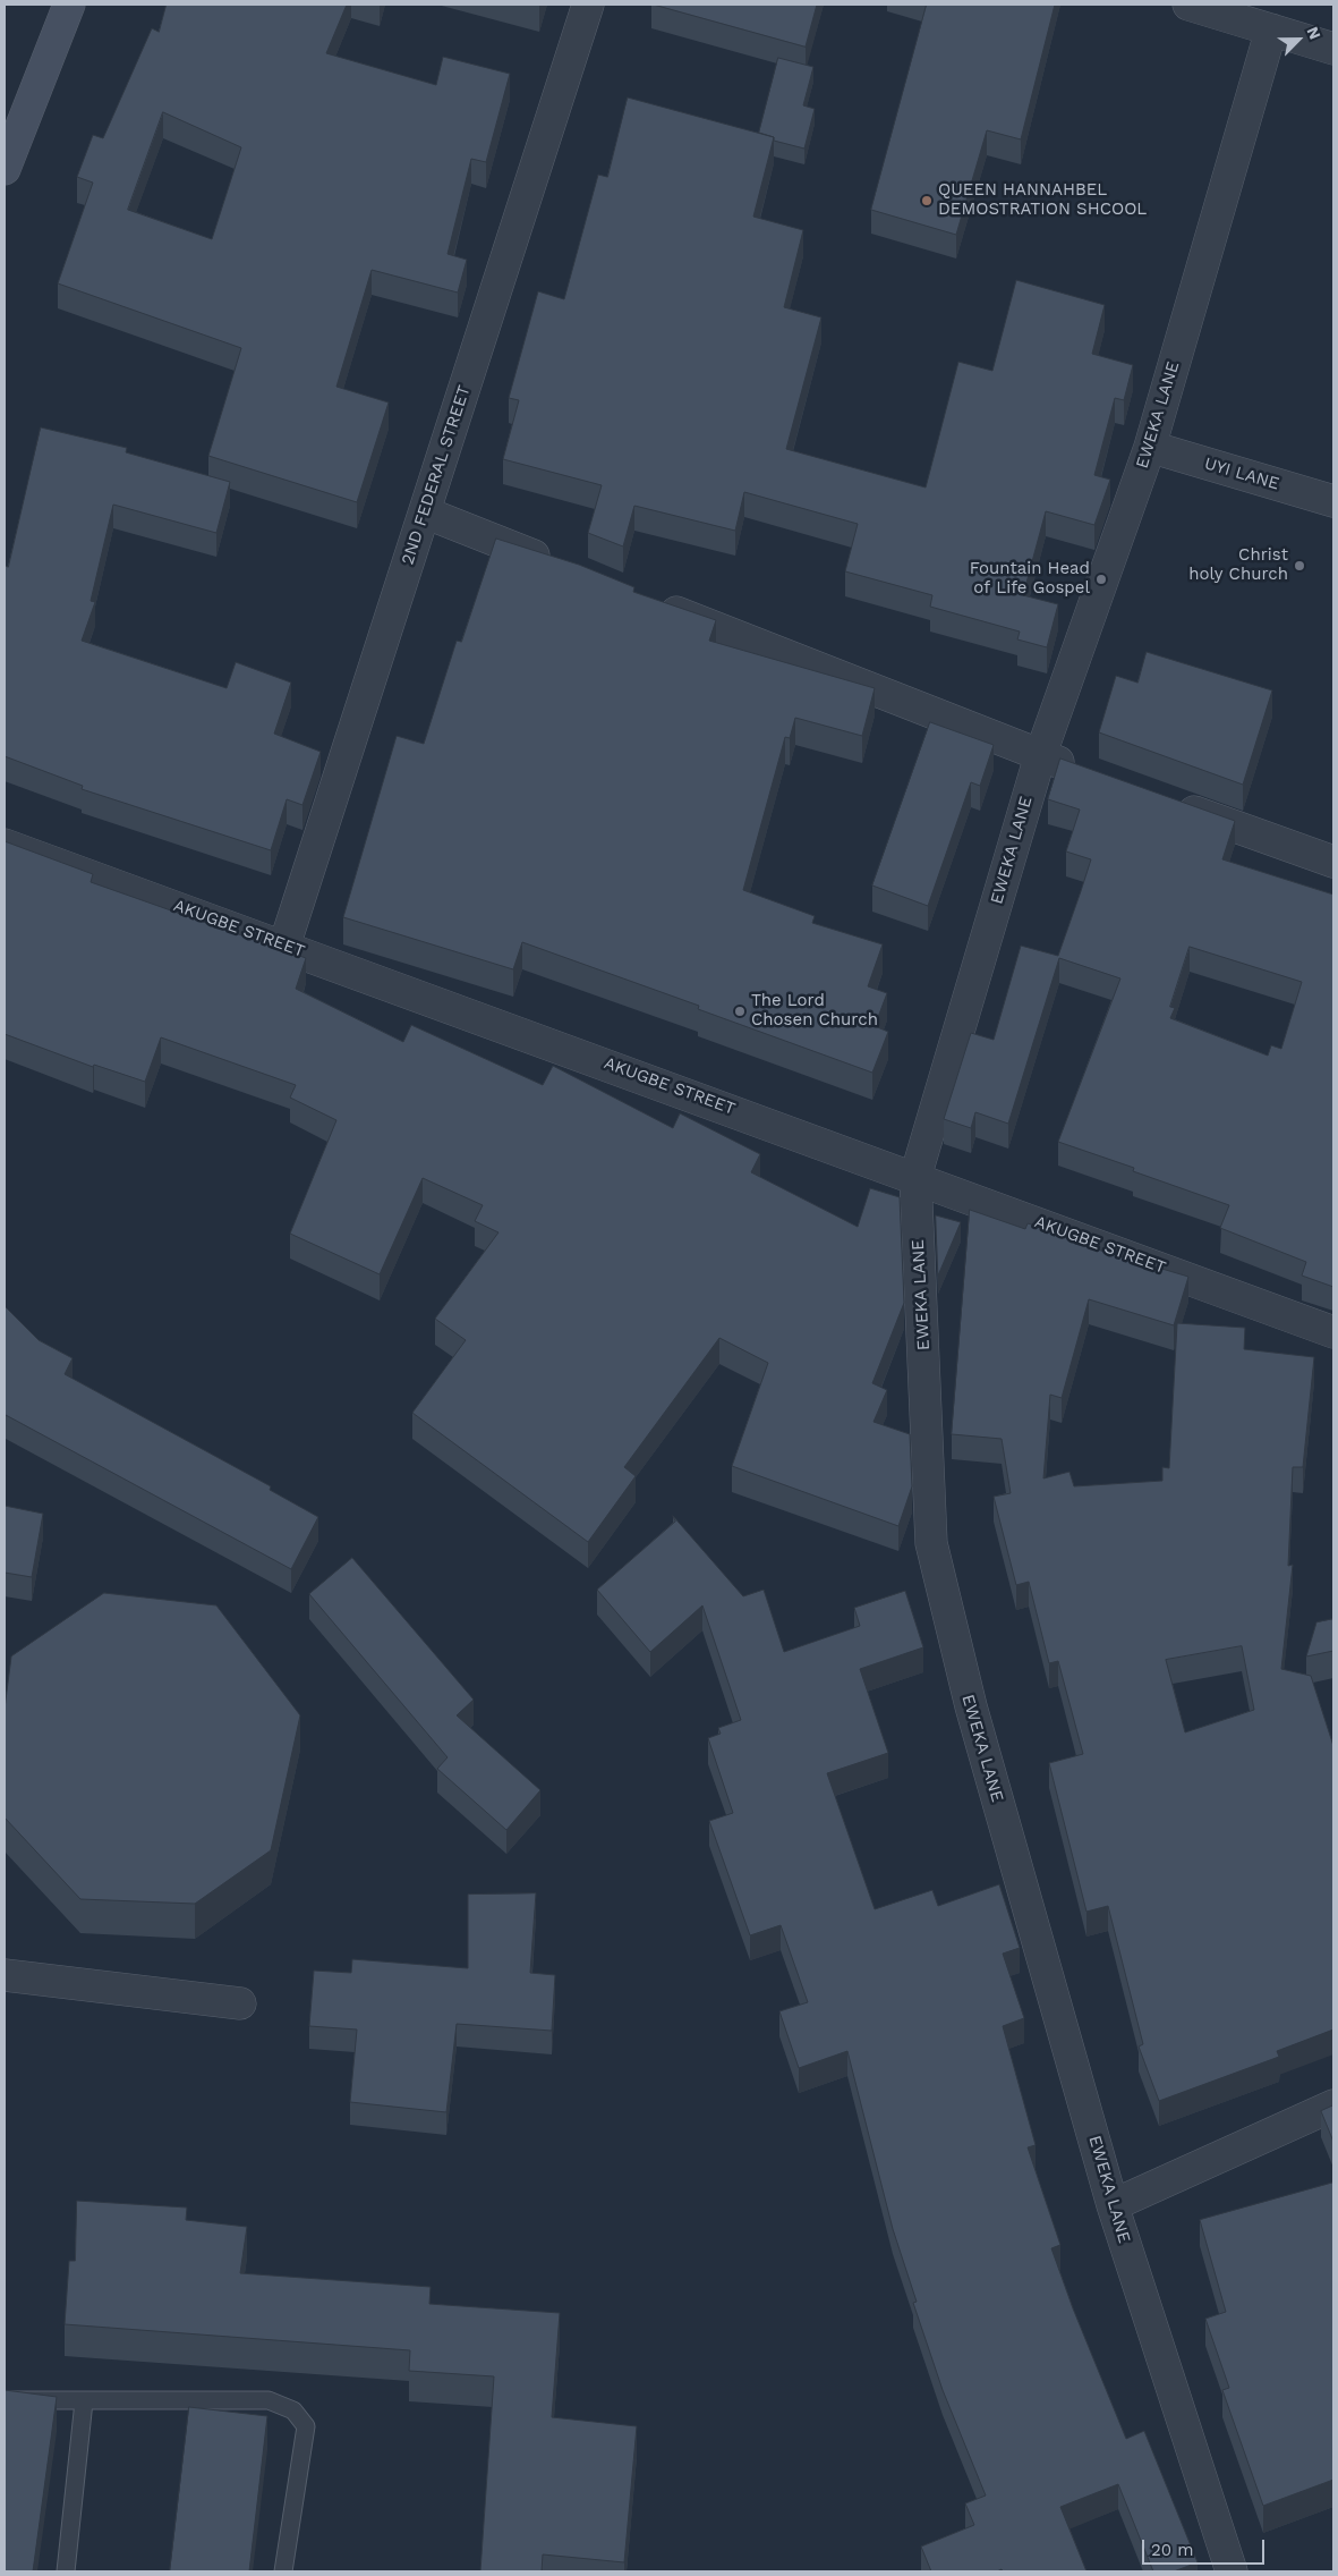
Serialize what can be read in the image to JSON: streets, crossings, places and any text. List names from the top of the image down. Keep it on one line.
{"streets":{"street":["EWEKA LANE","UYI LANE","2ND FEDERAL STREET","AKUGBE STREET"]},"crossings":[["EWEKA LANE","UYI LANE"],["EWEKA LANE","AKUGBE STREET"],["2ND FEDERAL STREET","AKUGBE STREET"]],"places":["QUEEN HANNAHBEL DEMOSTRATION SHCOOL","Christ holy Church","Fountain Head of Life Gospel","The Lord Chosen Church"],"scale_bar":"20 m","north":"top right"}
